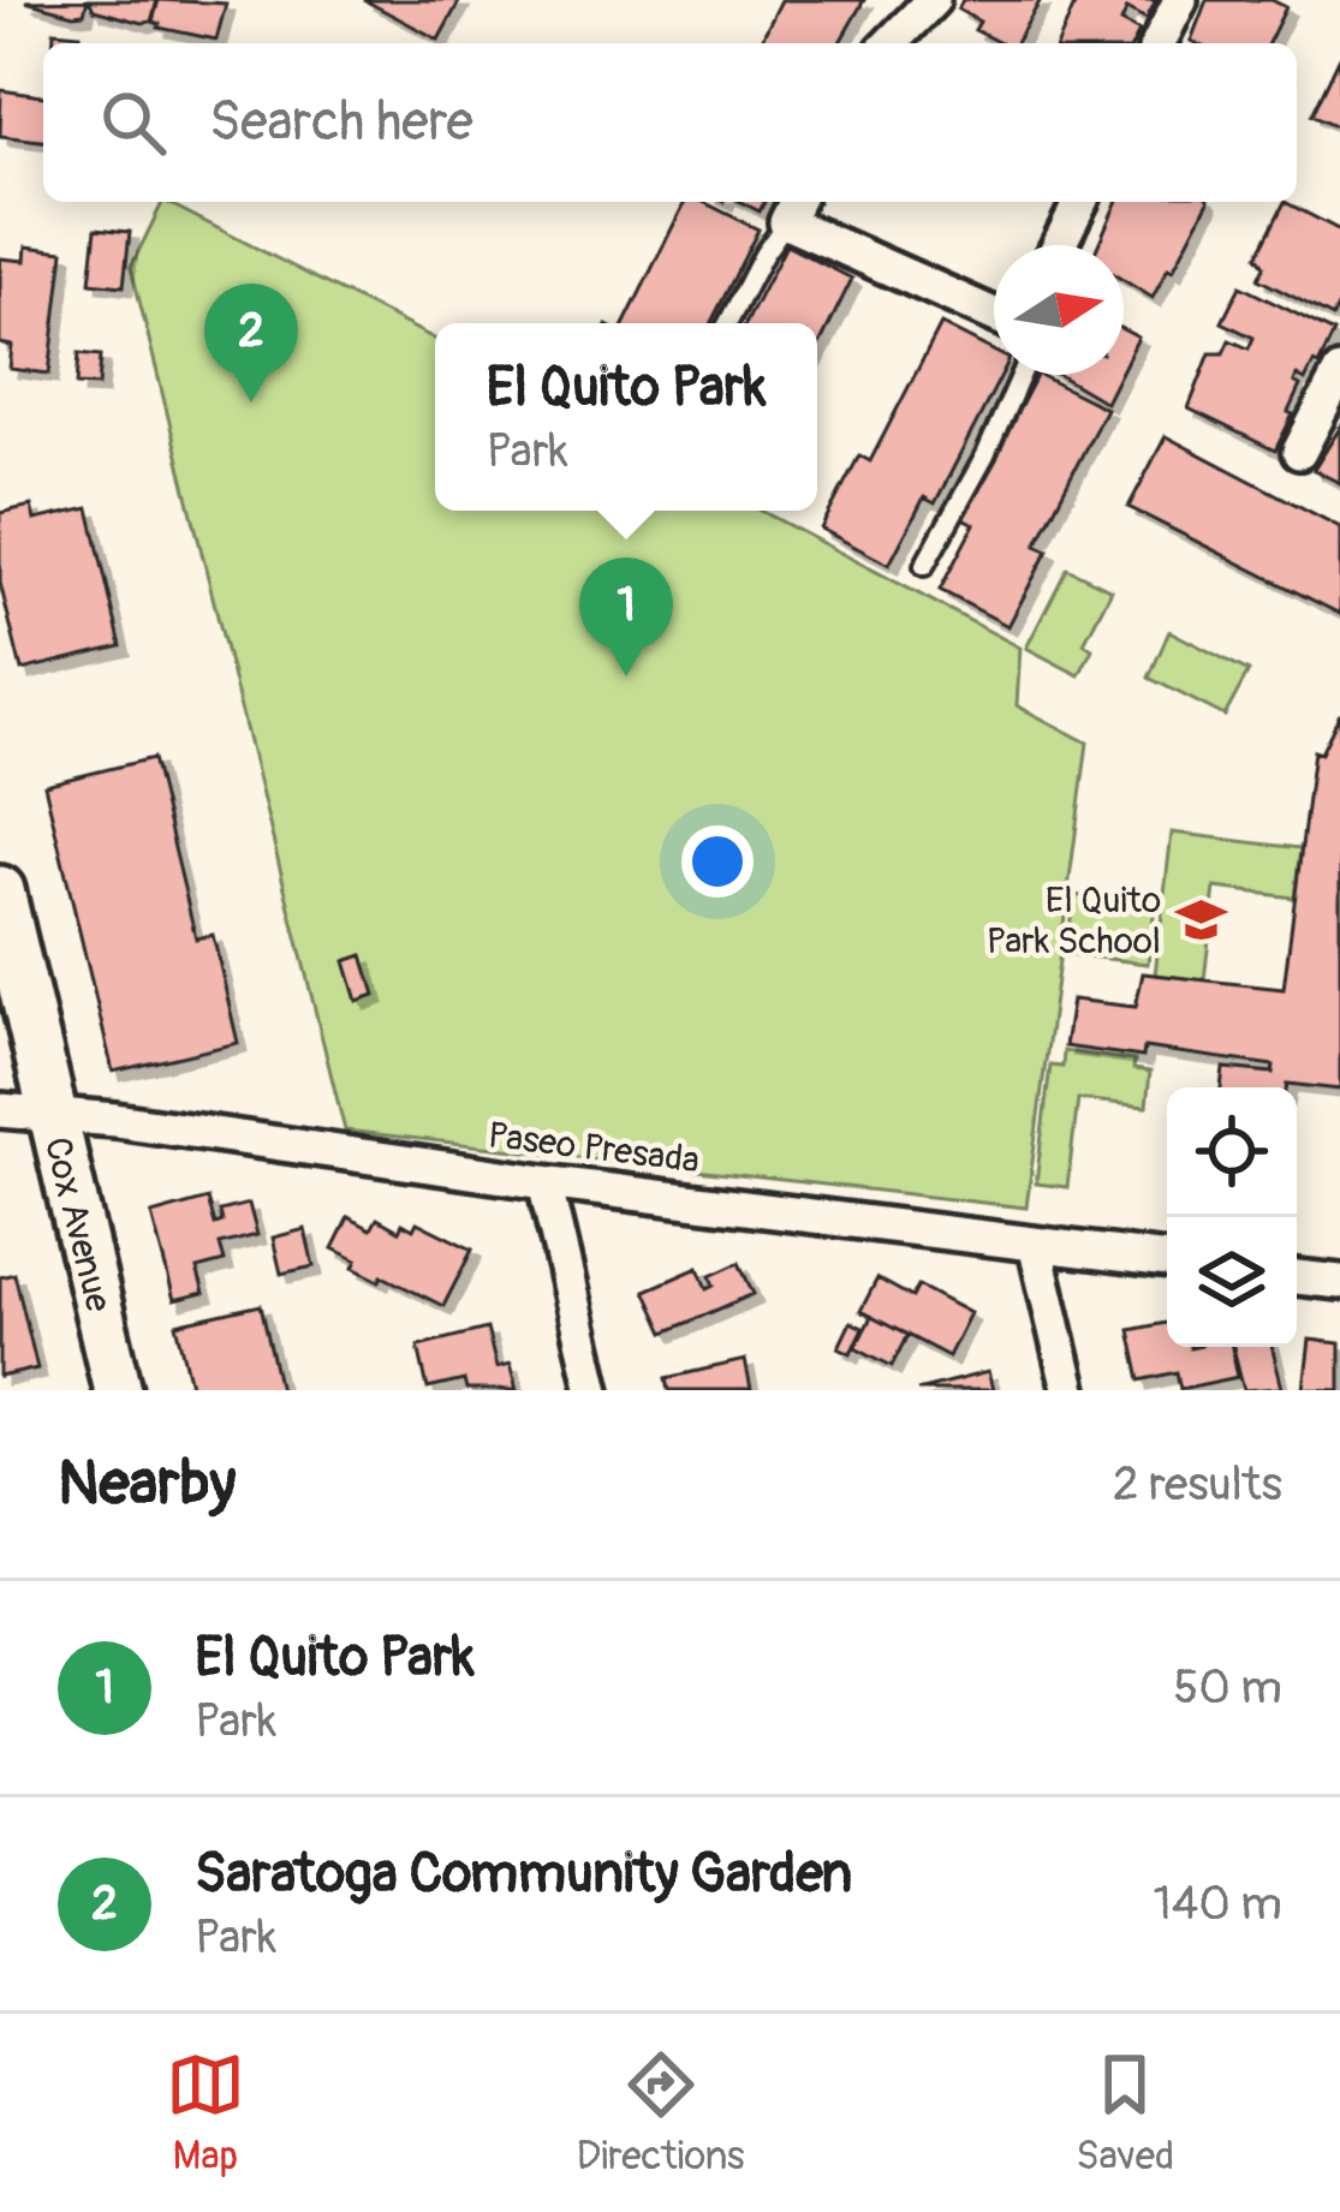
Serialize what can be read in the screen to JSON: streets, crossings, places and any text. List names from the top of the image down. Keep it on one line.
{"streets":{"street":["Paseo Presada","Cox Avenue"]},"crossings":[["Paseo Presada","Cox Avenue"]],"places":{"school or university":["El Quito Park School"]},"north":"right","page":{"search":"Search here","pins":["2","1"],"popup":["El Quito Park","Park"],"heading":["Nearby","2 results"],"list":[{"mark":"1","name":"El Quito Park","note":"Park","value":"50 m"},{"mark":"2","name":"Saratoga Community Garden","note":"Park","value":"140 m"}],"nav":["Map","Directions","Saved"]}}
